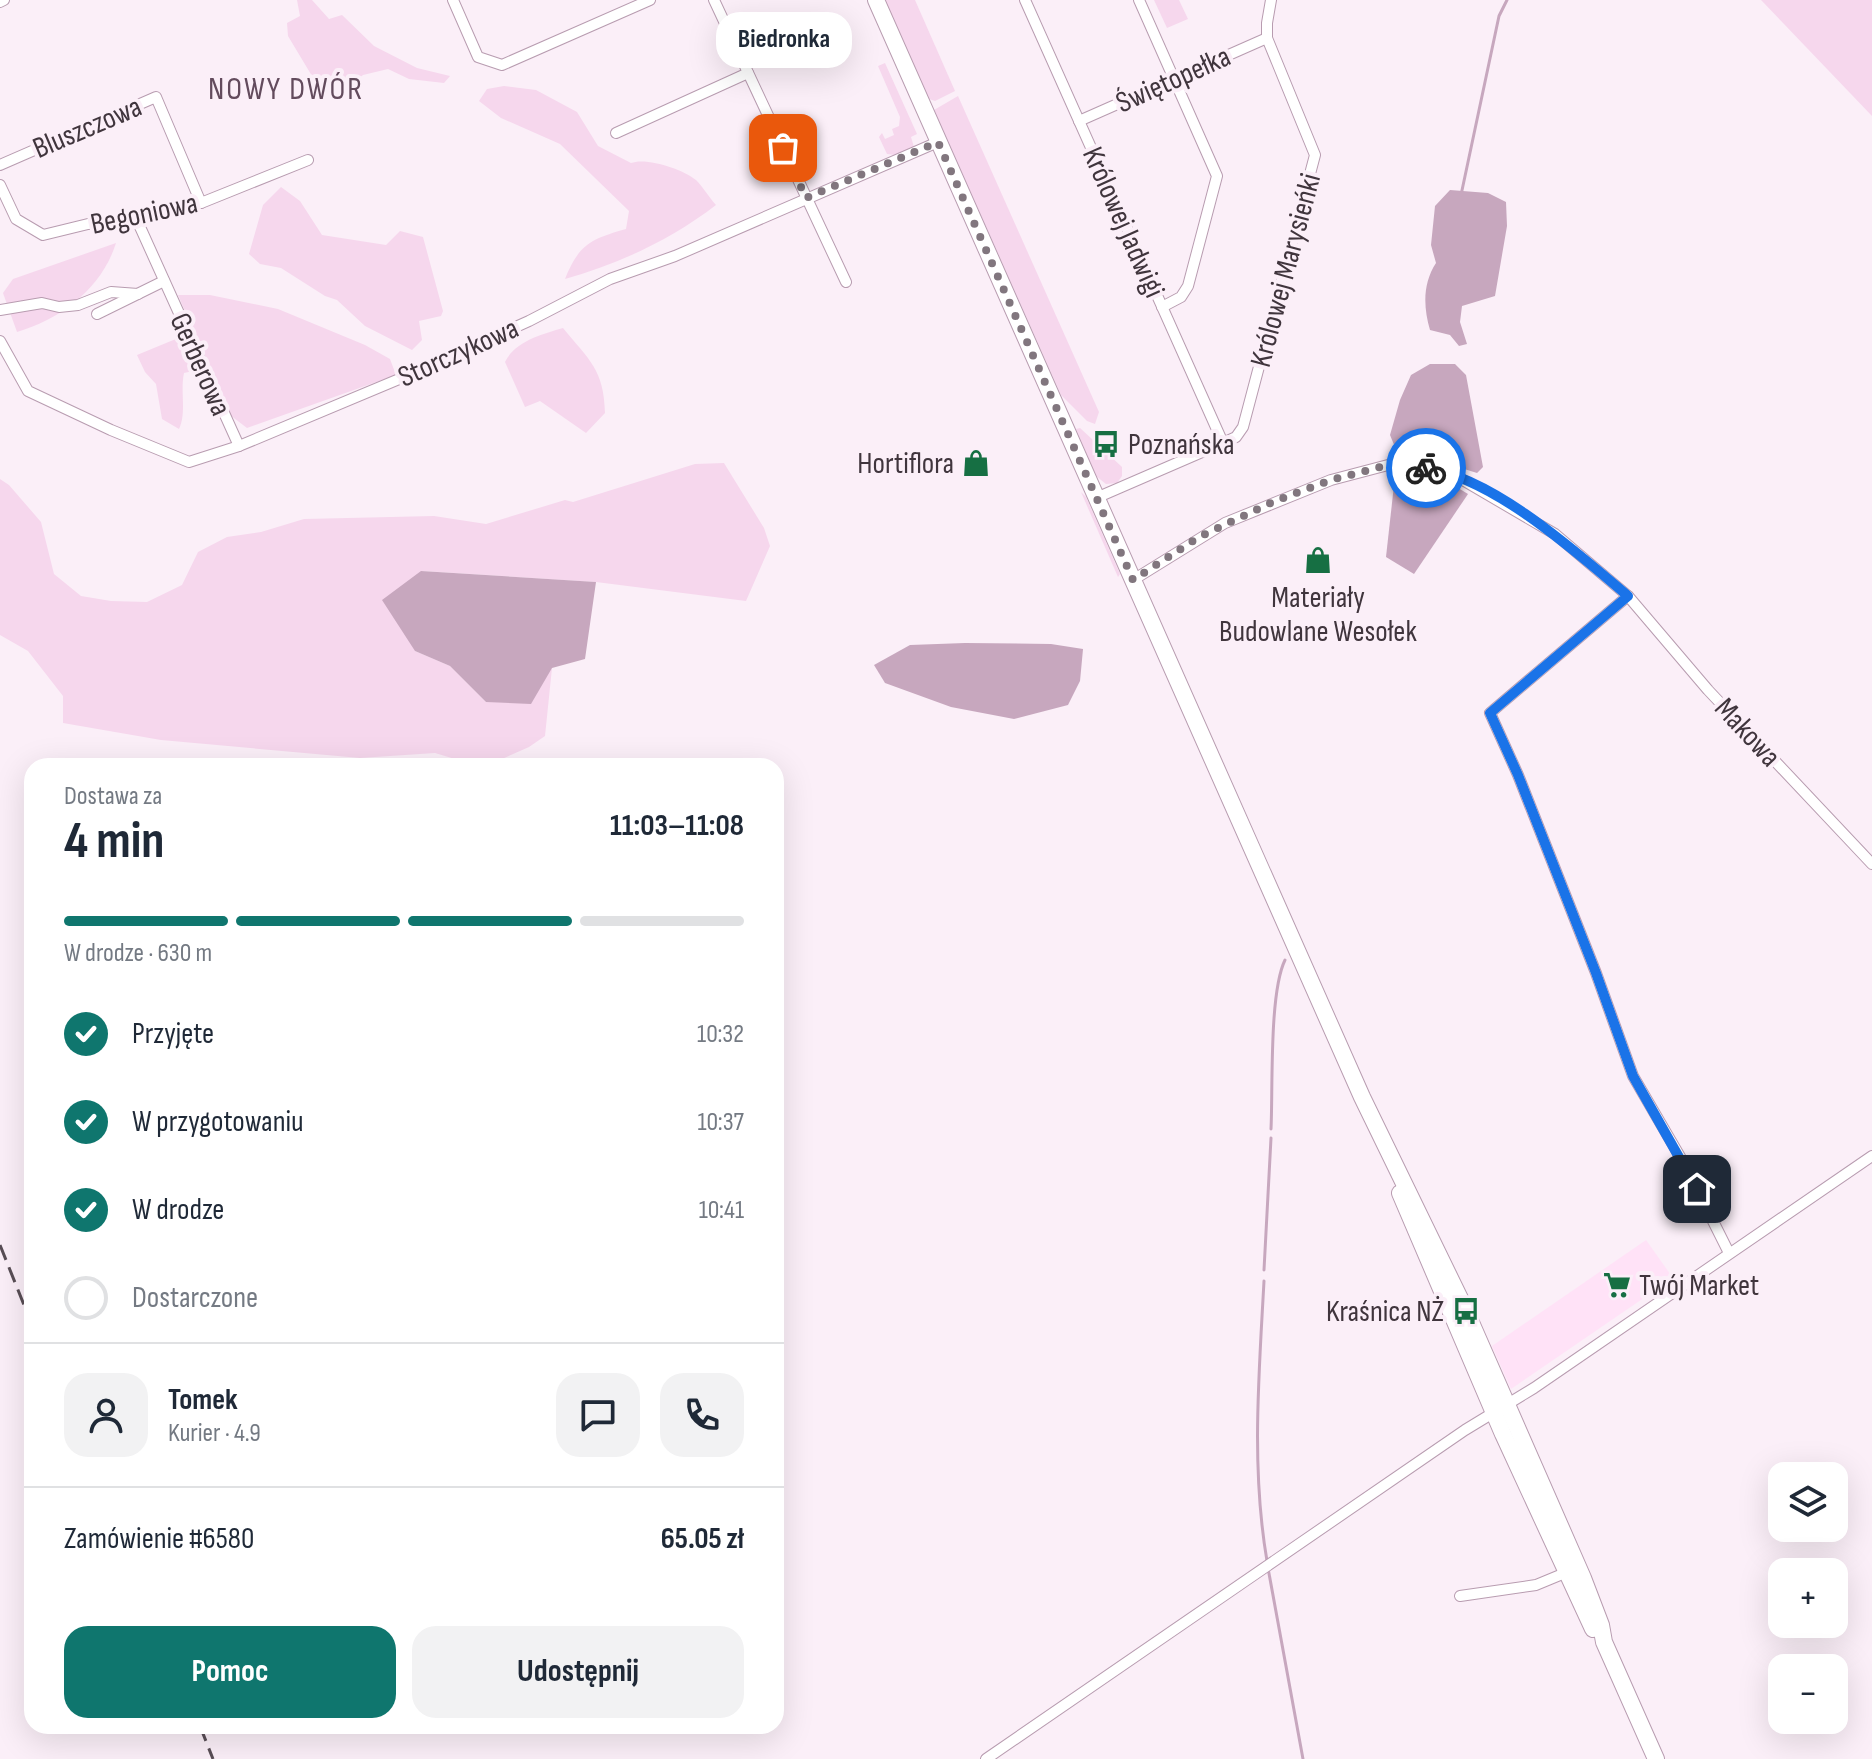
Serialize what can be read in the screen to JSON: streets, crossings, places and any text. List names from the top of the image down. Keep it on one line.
{"streets":{"street":["Świętopełka","Bluszczowa","Begoniowa","Królowej Jadwigi","Królowej Marysieńki","Storczykowa","Gerberowa","Makowa"]},"crossings":[["Świętopełka","Królowej Jadwigi"],["Świętopełka","Królowej Marysieńki"],["Bluszczowa","Begoniowa"],["Begoniowa","Gerberowa"],["Królowej Jadwigi","Królowej Marysieńki"],["Storczykowa","Gerberowa"]],"districts":["NOWY DWÓR"],"places":{"other":["Biedronka"],"bus stop":["Poznańska","Kraśnica NŻ"],"shop":["Hortiflora","Materiały Budowlane Wesołek"],"supermarket":["Twój Market"]},"page":{"bubble":"Biedronka","heading":["4 min","Dostawa za","11:03–11:08"],"panel":["Tomek","Kurier · 4.9","Zamówienie #6580","65.05 zł"],"bar":"W drodze · 630 m","list":[["Przyjęte","10:32"],["W przygotowaniu","10:37"],["W drodze","10:41"],"Dostarczone"],"map_buttons":["+","−"],"buttons":["Pomoc","Udostępnij"]}}
